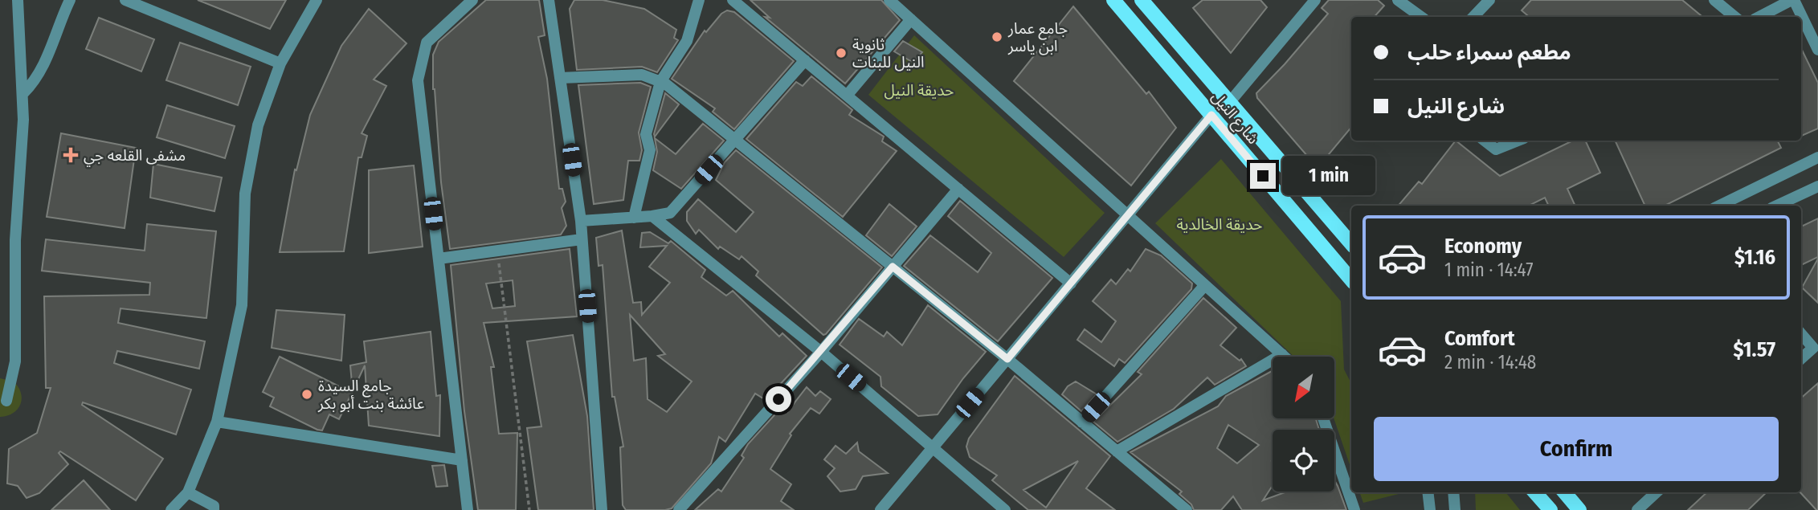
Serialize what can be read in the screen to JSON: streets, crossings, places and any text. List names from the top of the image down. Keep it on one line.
{"streets":{"main road":["شارع النيل"]},"parks":["حديقة النيل","حديقة الخالدية"],"places":{"other":["جامع عمار ابن ياسر","ثانوية النيل للبنات","جامع السيدة عائشة بنت أبو بكر"],"health":["مشفى القلعه جي"]},"north":"bottom left","page":{"banner":["مطعم سمراء حلب","شارع النيل"],"bubble":"1 min","list":[{"name":"Economy","note":"1 min · 14:47","value":"$1.16"},{"name":"Comfort","note":"2 min · 14:48","value":"$1.57"}],"buttons":"Confirm"}}
